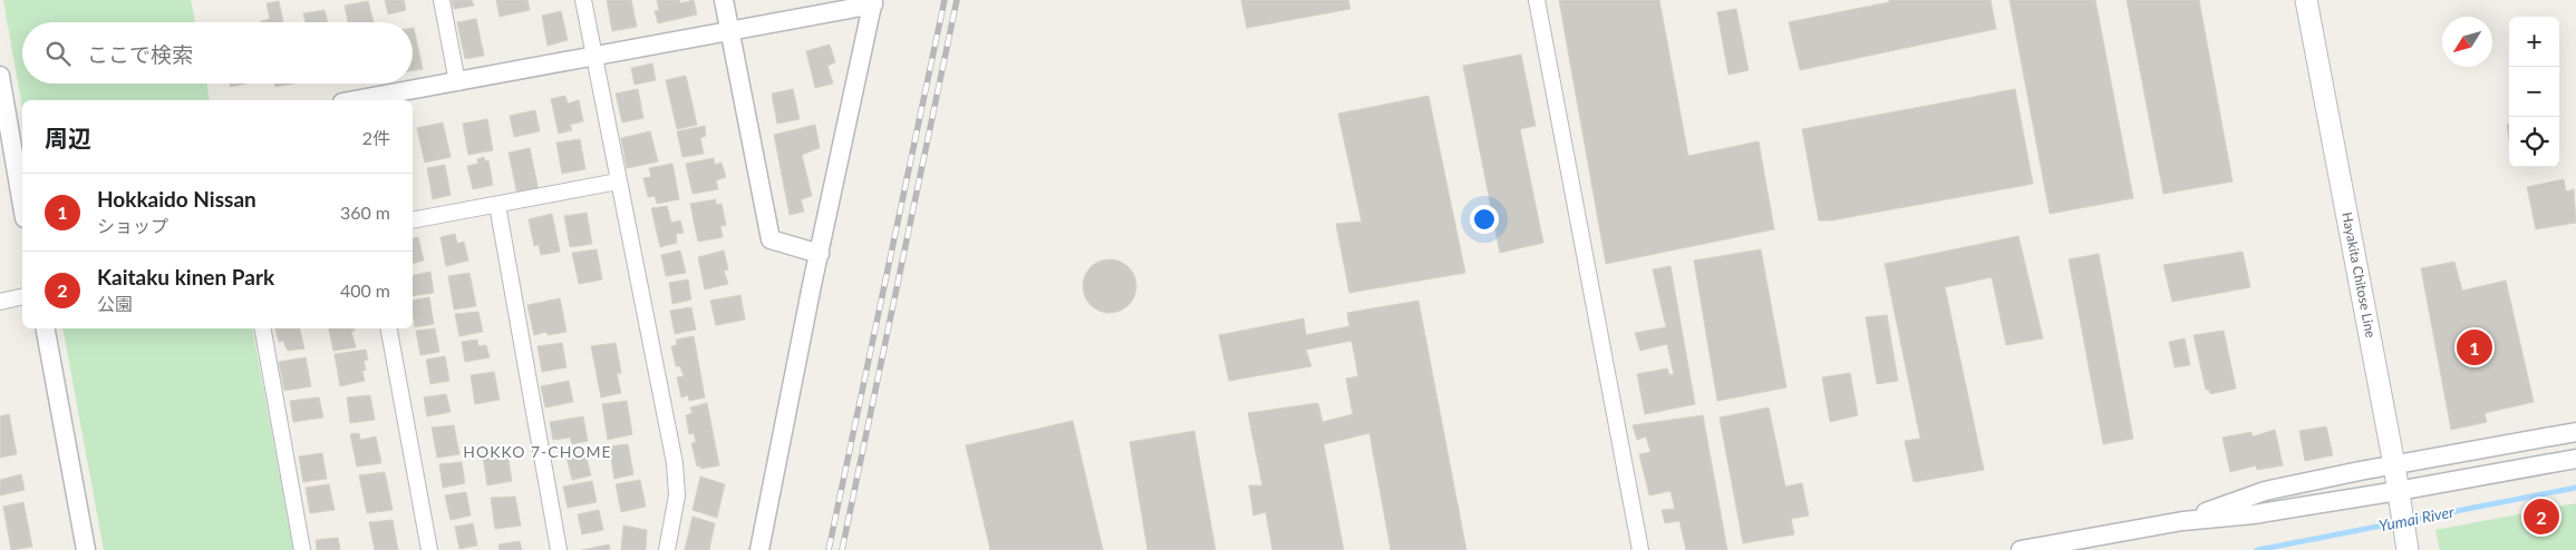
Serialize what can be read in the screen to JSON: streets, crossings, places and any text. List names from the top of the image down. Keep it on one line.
{"streets":{"main road":["Hayakita Chitose Line"]},"districts":["HOKKO 7-CHOME"],"water":["Yumai River"],"north":"bottom left","page":{"map_buttons":["+","−"],"search":"ここで検索","heading":["周辺","2件"],"list":[{"mark":"1","name":"Hokkaido Nissan","note":"ショップ","value":"360 m"},{"mark":"2","name":"Kaitaku kinen Park","note":"公園","value":"400 m"}],"pins":["1","2"]}}
